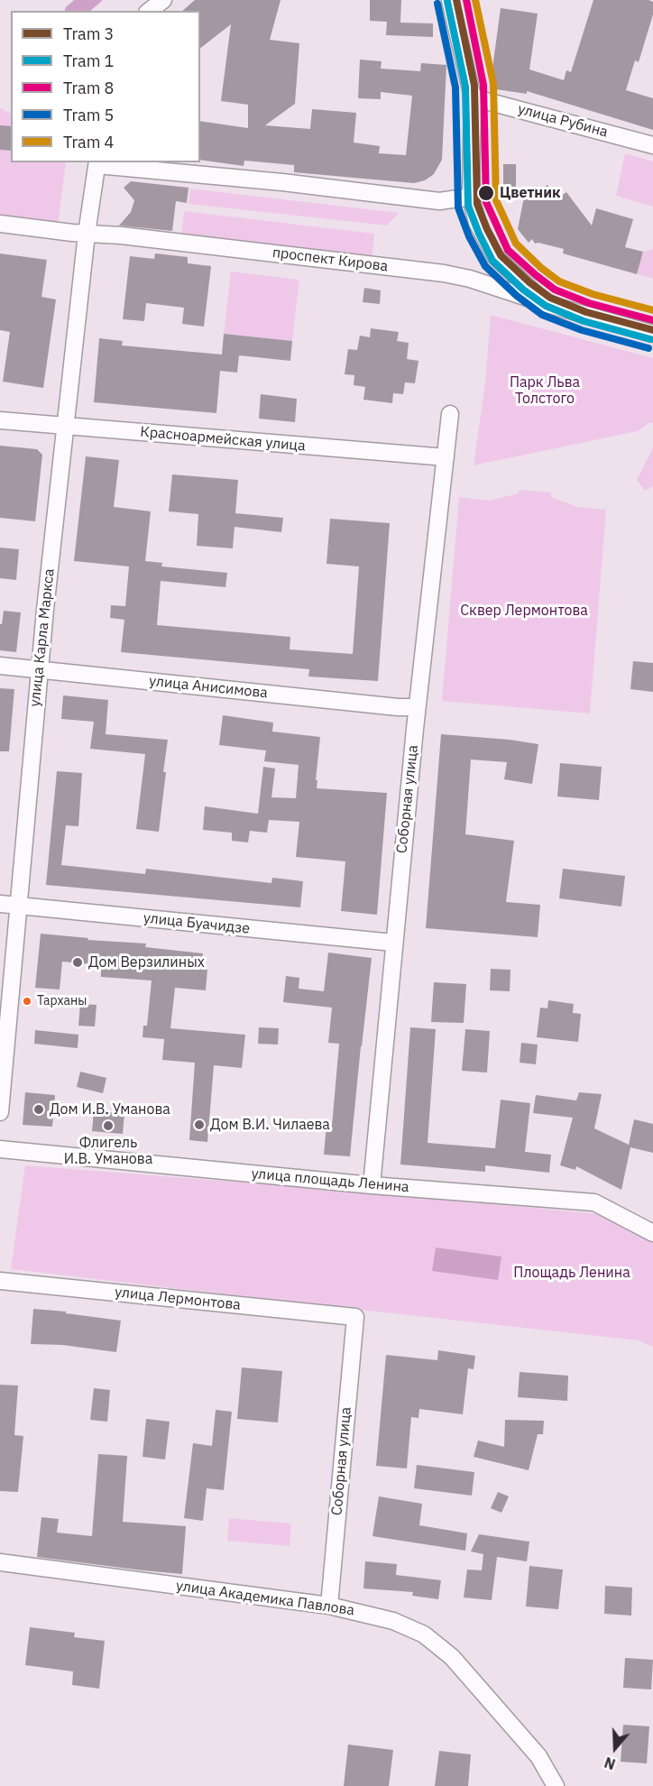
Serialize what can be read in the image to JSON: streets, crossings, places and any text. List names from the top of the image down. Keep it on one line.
{"streets":{"street":["улица Рубина","проспект Кирова","Красноармейская улица","улица Карла Маркса","улица Анисимова","Соборная улица","улица Буачидзе","улица площадь Ленина","улица Лермонтова","улица Академика Павлова"]},"crossings":[["проспект Кирова","улица Карла Маркса"],["Красноармейская улица","улица Карла Маркса"],["Красноармейская улица","Соборная улица"],["улица Карла Маркса","улица Анисимова"],["улица Карла Маркса","улица Буачидзе"],["улица Анисимова","Соборная улица"],["Соборная улица","улица Буачидзе"],["Соборная улица","улица площадь Ленина"],["Соборная улица","улица Лермонтова"],["Соборная улица","улица Академика Павлова"]],"parks":["Парк Льва Толстого","Сквер Лермонтова","Площадь Ленина"],"places":["Цветник","Дом Верзилиных","Тарханы","Дом И.В. Уманова","Дом В.И. Чилаева","Флигель И.В. Уманова"],"lines":["tram line 3","tram line 8","tram line 4","tram line 1","tram line 5"],"legend":["Tram 3","Tram 1","Tram 8","Tram 5","Tram 4"],"north":"bottom"}
